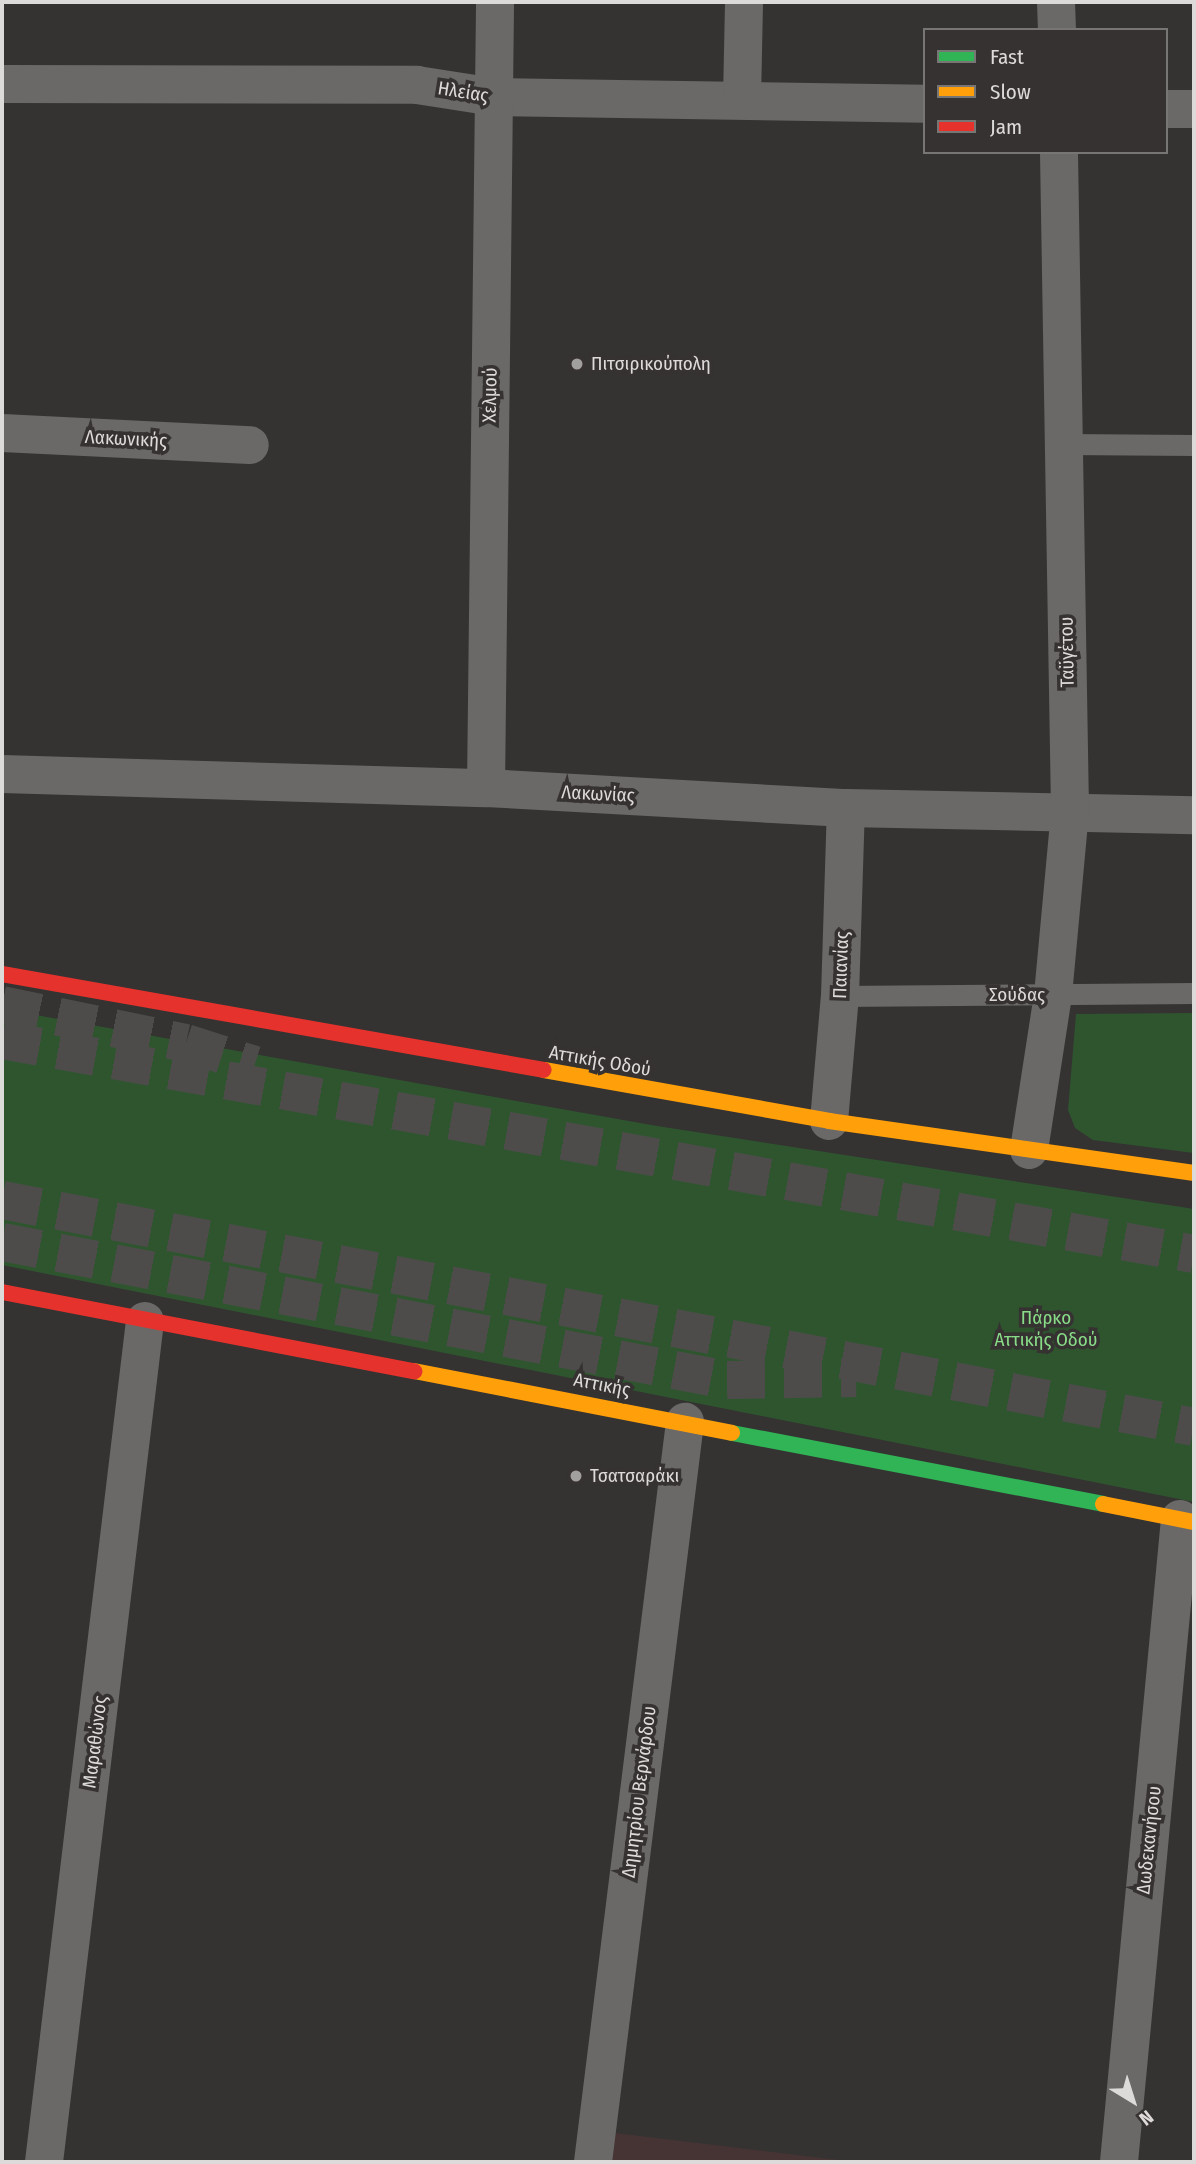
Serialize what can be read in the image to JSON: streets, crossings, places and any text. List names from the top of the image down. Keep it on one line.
{"streets":{"main road":["Αττικής Οδού","Αττικής"],"street":["Ηλείας","Χελμού","Λακωνικής","Ταϋγέτου","Λακωνίας","Παιανίας","Μαραθώνος","Δημητρίου Βερνάρδου","Δωδεκανήσου"],"lane":["Σούδας"]},"crossings":[["Ηλείας","Χελμού"],["Χελμού","Λακωνίας"],["Ταϋγέτου","Λακωνίας"],["Ταϋγέτου","Σούδας"],["Ταϋγέτου","Αττικής Οδού"],["Λακωνίας","Παιανίας"],["Παιανίας","Σούδας"],["Παιανίας","Αττικής Οδού"],["Αττικής","Μαραθώνος"],["Αττικής","Δημητρίου Βερνάρδου"],["Αττικής","Δωδεκανήσου"]],"parks":["Πάρκο Αττικής Οδού"],"places":["Πιτσιρικούπολη","Τσατσαράκι"],"legend":["Fast","Slow","Jam"],"north":"bottom right"}
